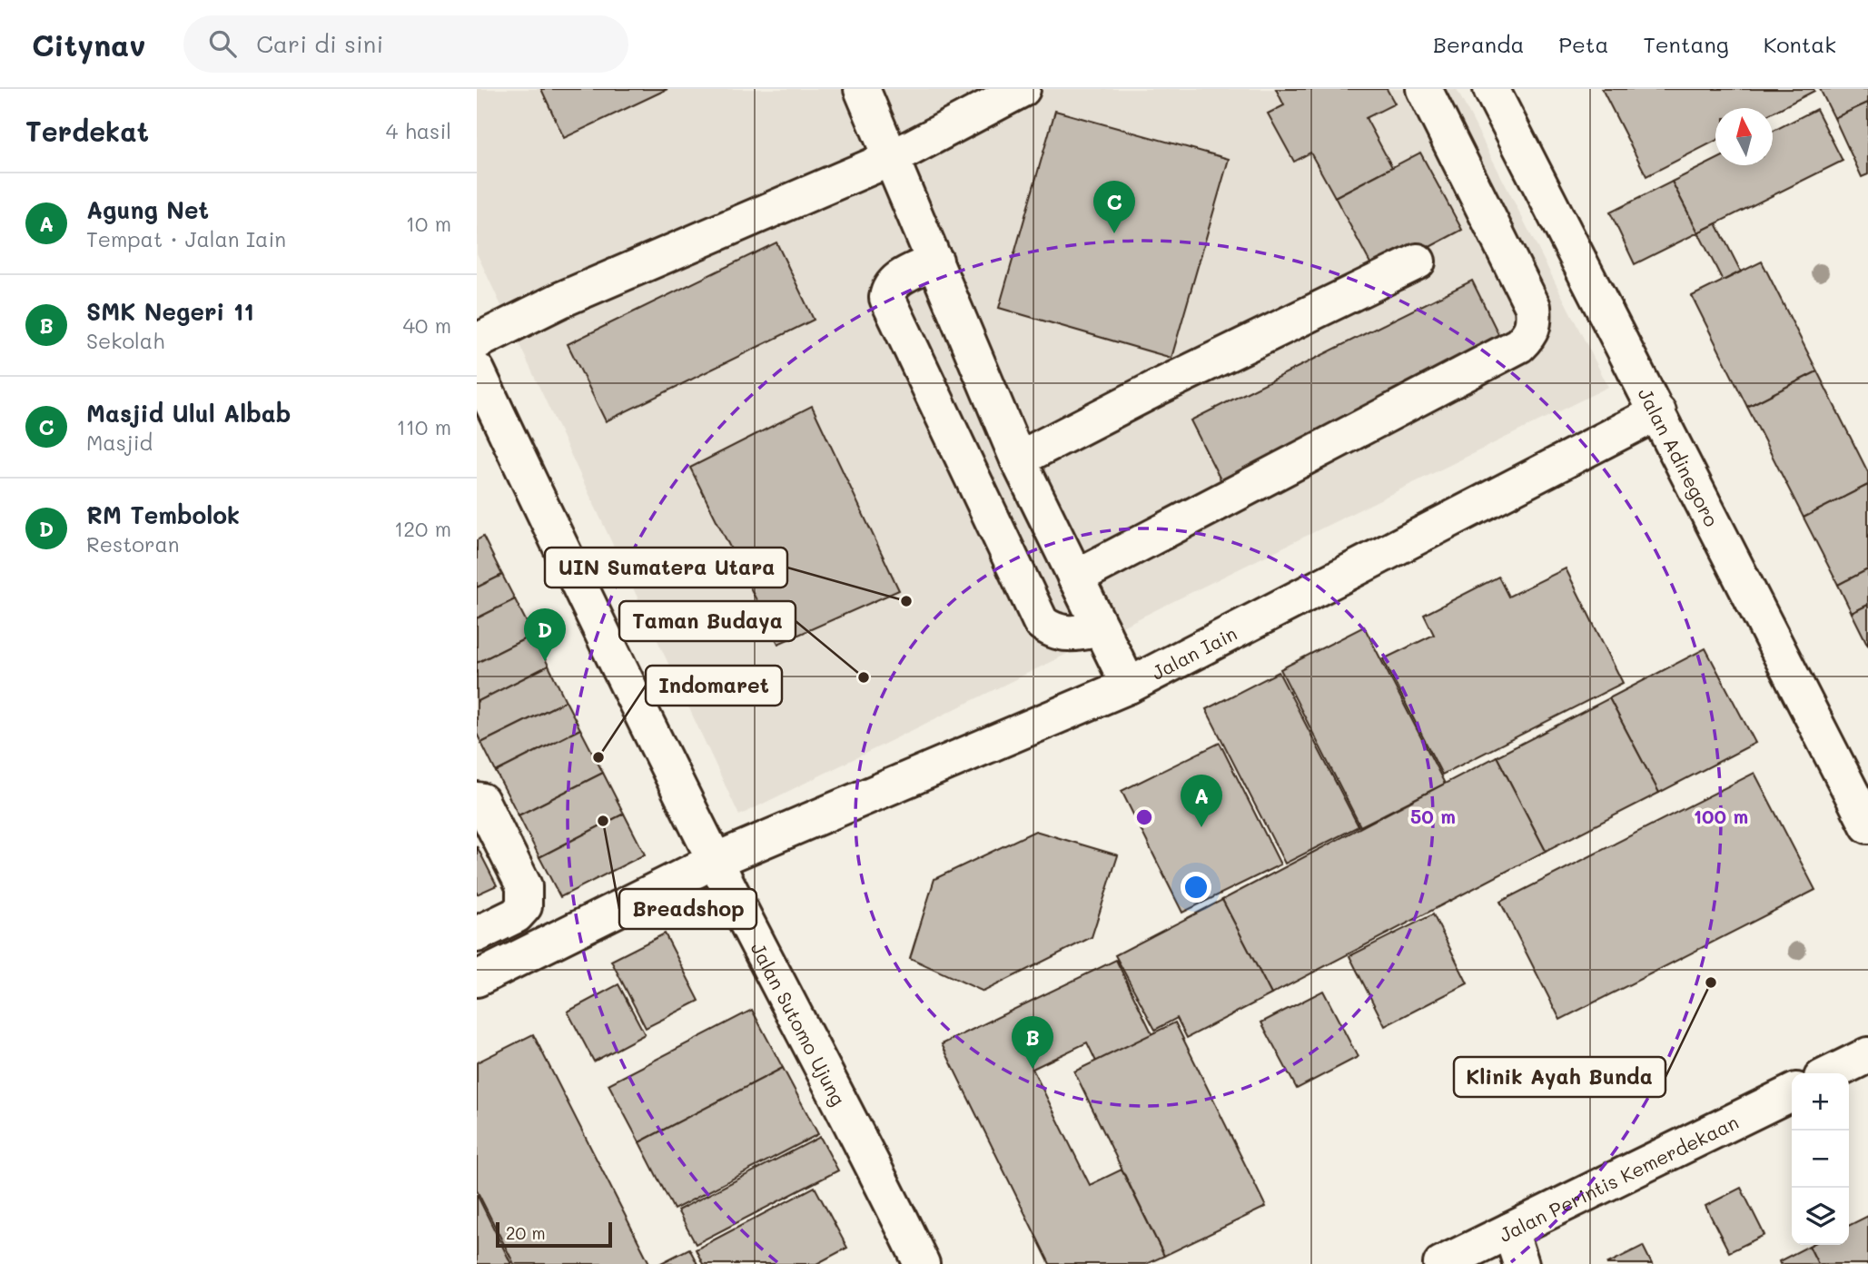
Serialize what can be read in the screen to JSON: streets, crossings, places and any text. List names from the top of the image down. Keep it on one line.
{"streets":{"street":["Jalan Adinegoro","Jalan Iain","Jalan Sutomo Ujung","Jalan Perintis Kemerdekaan"]},"crossings":[["Jalan Adinegoro","Jalan Iain"],["Jalan Iain","Jalan Sutomo Ujung"]],"places":["UIN Sumatera Utara","Taman Budaya","Indomaret","Breadshop","Klinik Ayah Bunda"],"scale_bar":"20 m","north":"top","page":{"header":"Citynav","search":"Cari di sini","nav":["Beranda","Peta","Tentang","Kontak"],"heading":["Terdekat","4 hasil"],"list":[{"mark":"A","name":"Agung Net","note":"Tempat · Jalan Iain","value":"10 m"},{"mark":"B","name":"SMK Negeri 11","note":"Sekolah","value":"40 m"},{"mark":"C","name":"Masjid Ulul Albab","note":"Masjid","value":"110 m"},{"mark":"D","name":"RM Tembolok","note":"Restoran","value":"120 m"}],"pins":["C","D","A","B"],"map_buttons":["+","−"],"scale":"20 m"},"rings":["50 m","100 m"]}
